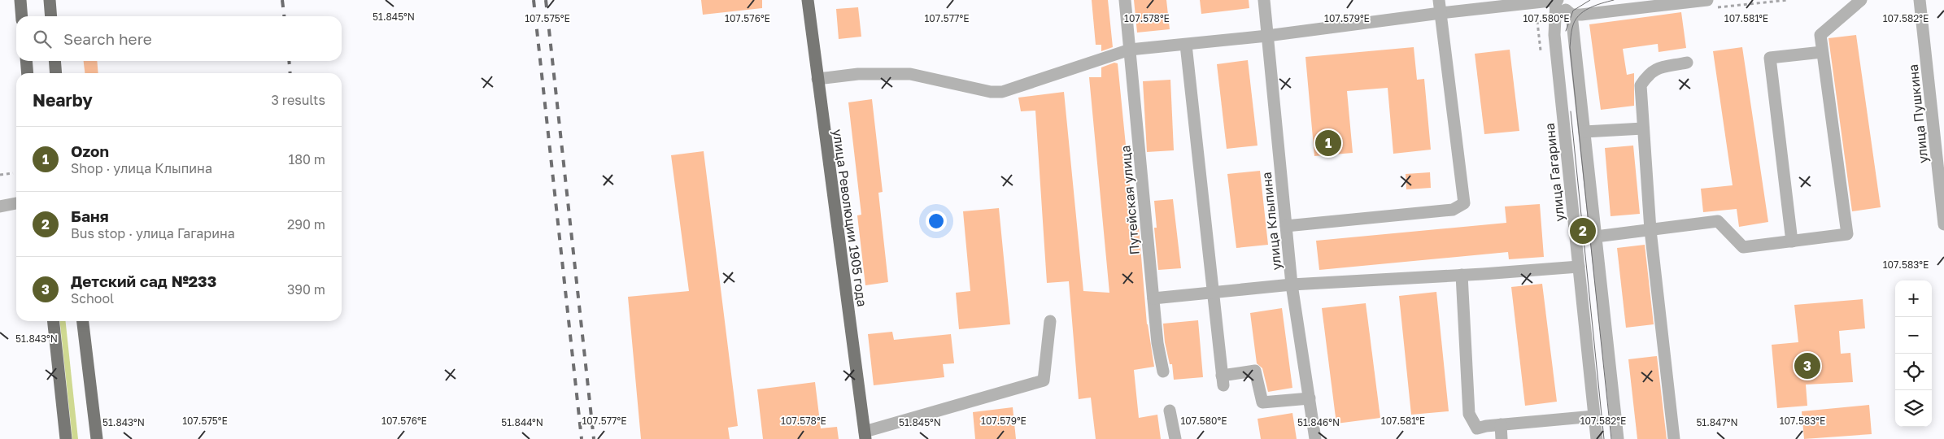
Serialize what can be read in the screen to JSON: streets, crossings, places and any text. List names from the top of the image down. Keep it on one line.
{"streets":{"main road":["улица Революции 1905 года"],"street":["улица Пушкина","улица Гагарина","Путейская улица","улица Клыпина"]},"page":{"search":"Search here","heading":["Nearby","3 results"],"list":[{"mark":"1","name":"Ozon","note":"Shop · улица Клыпина","value":"180 m"},{"mark":"2","name":"Баня","note":"Bus stop · улица Гагарина","value":"290 m"},{"mark":"3","name":"Детский сад №233","note":"School","value":"390 m"}],"pins":["1","2","3"],"map_buttons":["+","−"]},"coordinates":["51.845°N","107.575°E","107.578°E","107.579°E","107.580°E","107.581°E","107.576°E","107.577°E","107.582°E","107.583°E","51.843°N","51.844°N","51.846°N","51.847°N"]}
